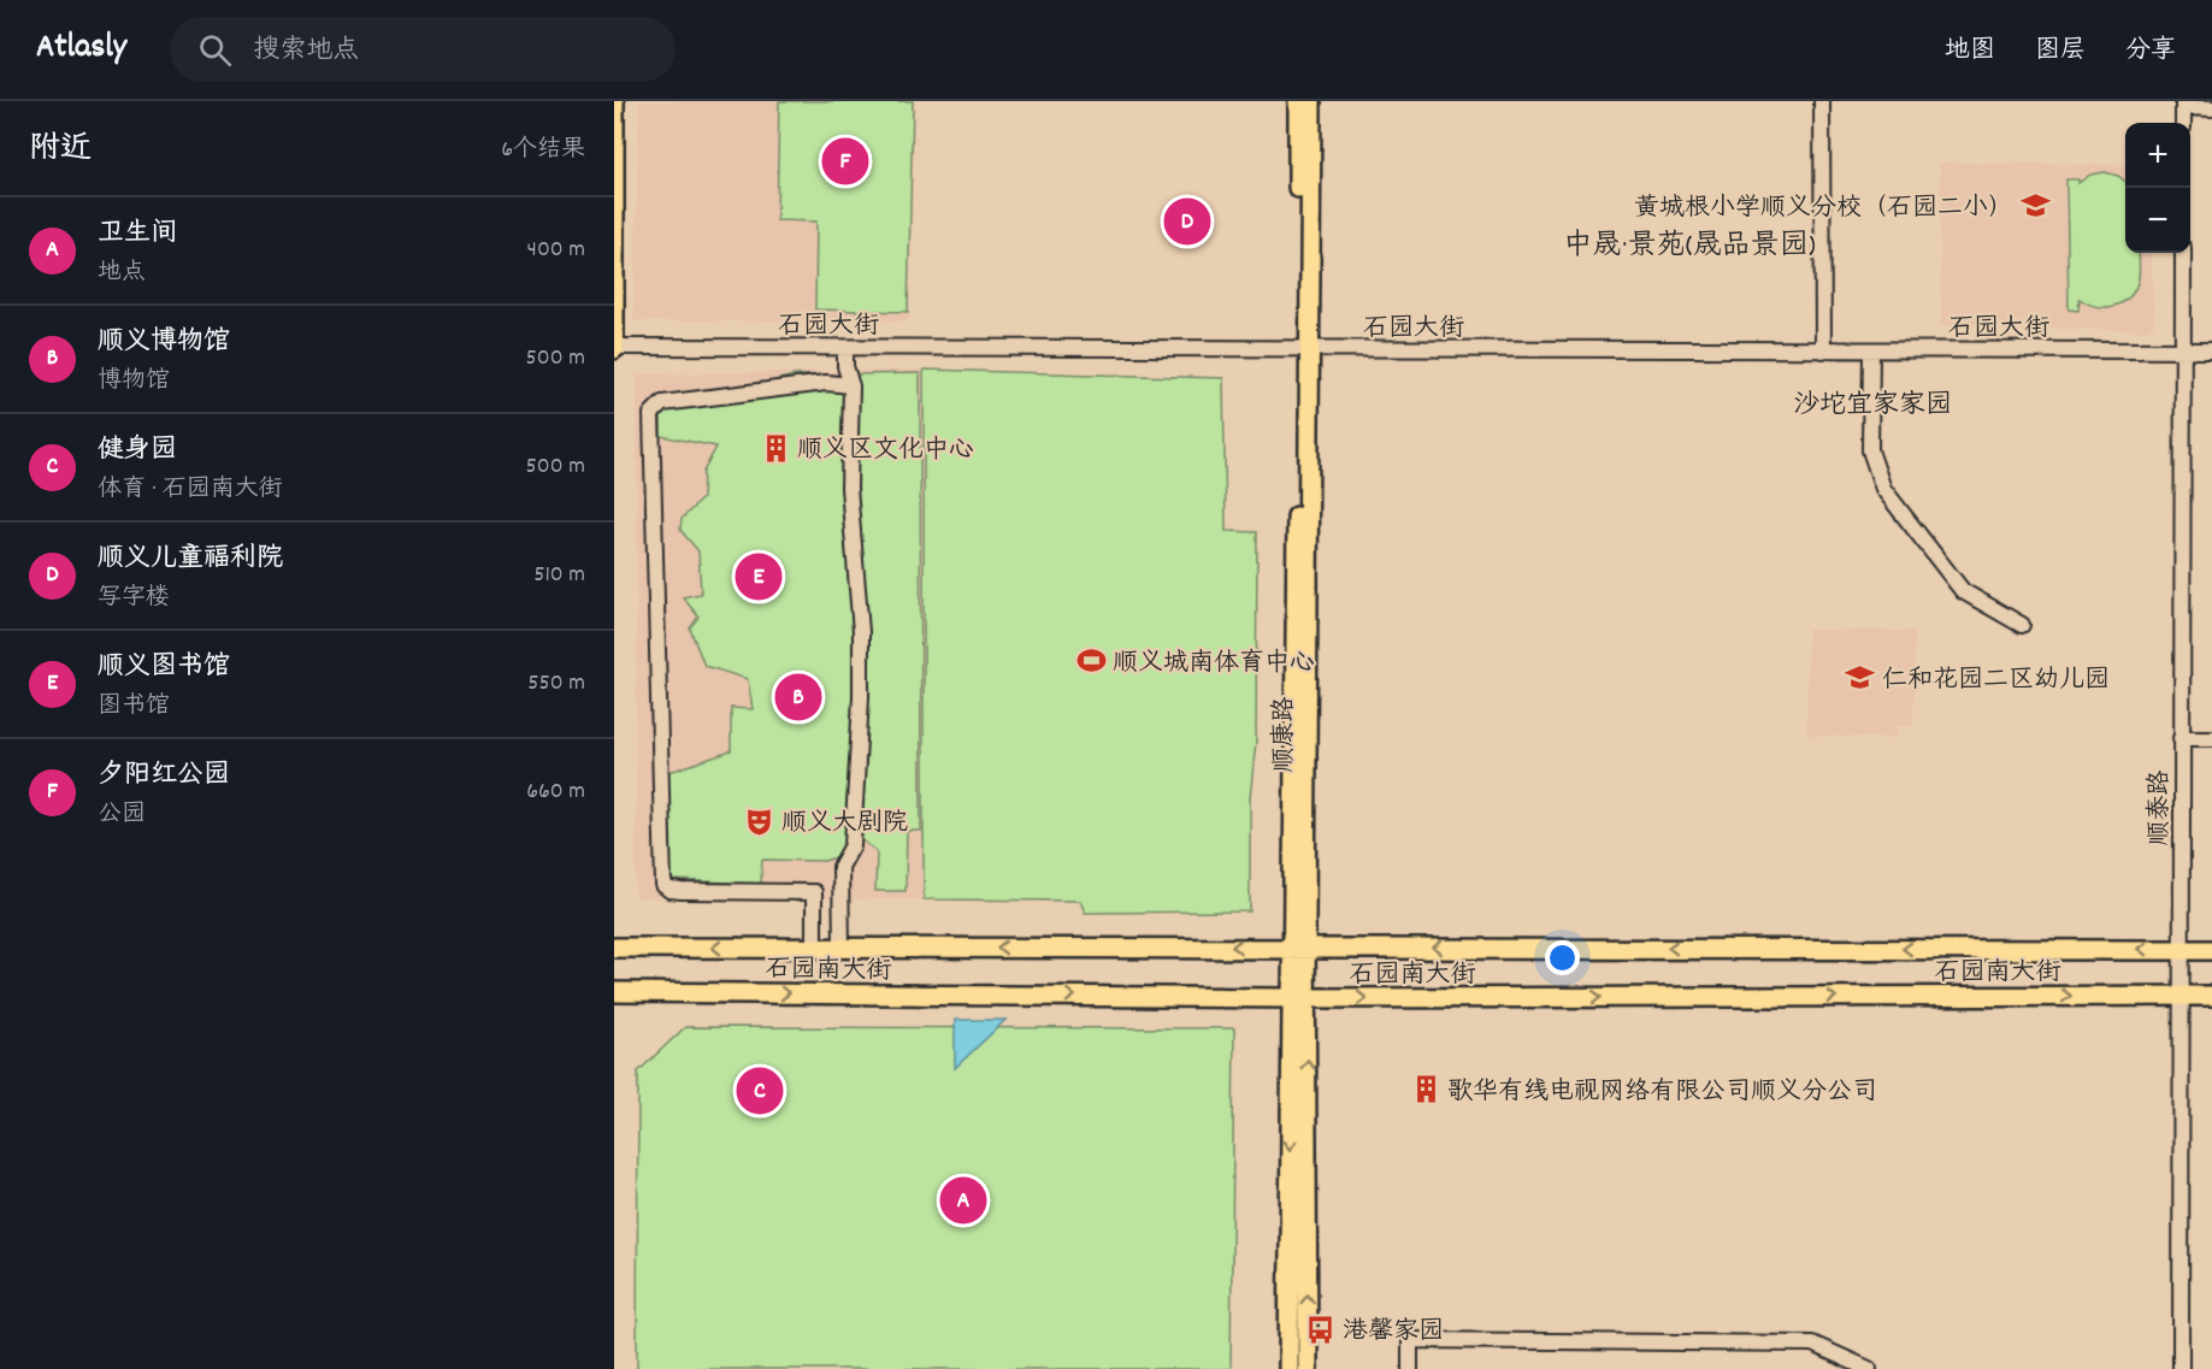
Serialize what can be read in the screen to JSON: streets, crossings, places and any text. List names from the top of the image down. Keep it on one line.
{"streets":{"main road":["顺康路","石园南大街"],"street":["石园大街","顺泰路"]},"crossings":[["石园大街","顺康路"],["石园大街","顺泰路"],["顺康路","石园南大街"],["顺泰路","石园南大街"]],"districts":["中晟·景苑(晟品景园)","沙坨宜家家园"],"places":{"school or university":["黄城根小学顺义分校（石园二小）","仁和花园二区幼儿园"],"building":["顺义区文化中心","歌华有线电视网络有限公司顺义分公司"],"sports":["顺义城南体育中心"],"theatre":["顺义大剧院"],"bus stop":["港馨家园"]},"page":{"header":"Atlasly","search":"搜索地点","nav":["地图","图层","分享"],"heading":["附近","6个结果"],"map_buttons":["+","−"],"pins":["F","D","E","B","C","A"],"list":[{"mark":"A","name":"卫生间","note":"地点","value":"400 m"},{"mark":"B","name":"顺义博物馆","note":"博物馆","value":"500 m"},{"mark":"C","name":"健身园","note":"体育 · 石园南大街","value":"500 m"},{"mark":"D","name":"顺义儿童福利院","note":"写字楼","value":"510 m"},{"mark":"E","name":"顺义图书馆","note":"图书馆","value":"550 m"},{"mark":"F","name":"夕阳红公园","note":"公园","value":"660 m"}]}}
